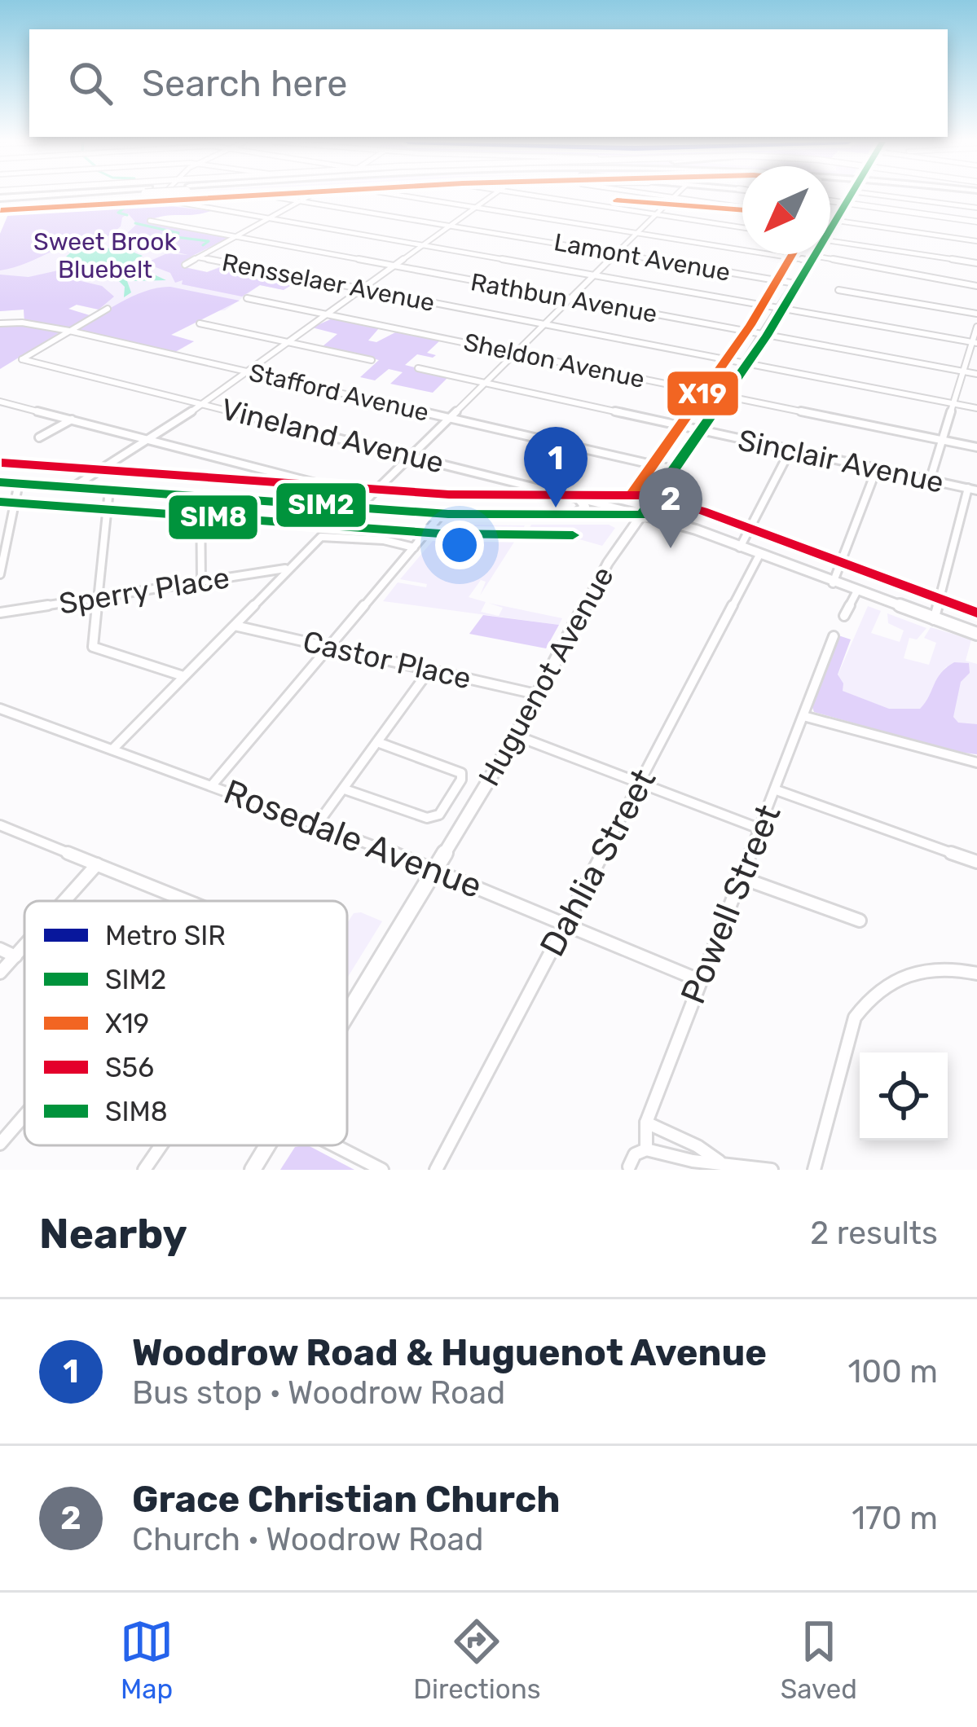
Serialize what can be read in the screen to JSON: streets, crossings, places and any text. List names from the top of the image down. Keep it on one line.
{"streets":{"main road":["Huguenot Avenue"],"street":["Lamont Avenue","Rensselaer Avenue","Rathbun Avenue","Sheldon Avenue","Stafford Avenue","Vineland Avenue","Sinclair Avenue","Sperry Place","Castor Place","Rosedale Avenue","Dahlia Street","Powell Street"]},"crossings":[["Lamont Avenue","Huguenot Avenue"],["Rensselaer Avenue","Huguenot Avenue"],["Rathbun Avenue","Huguenot Avenue"],["Sheldon Avenue","Huguenot Avenue"],["Stafford Avenue","Vineland Avenue"],["Stafford Avenue","Huguenot Avenue"],["Vineland Avenue","Huguenot Avenue"],["Sinclair Avenue","Huguenot Avenue"],["Castor Place","Huguenot Avenue"],["Huguenot Avenue","Rosedale Avenue"],["Rosedale Avenue","Dahlia Street"],["Rosedale Avenue","Powell Street"]],"parks":["Sweet Brook Bluebelt"],"lines":["transit line SIM2","transit line X19","transit line S56","transit line SIM8"],"legend":["Metro SIR","SIM2","X19","S56","SIM8"],"north":"bottom left","page":{"search":"Search here","pins":["1","2"],"heading":["Nearby","2 results"],"list":[{"mark":"1","name":"Woodrow Road & Huguenot Avenue","note":"Bus stop · Woodrow Road","value":"100 m"},{"mark":"2","name":"Grace Christian Church","note":"Church · Woodrow Road","value":"170 m"}],"nav":["Map","Directions","Saved"]}}
